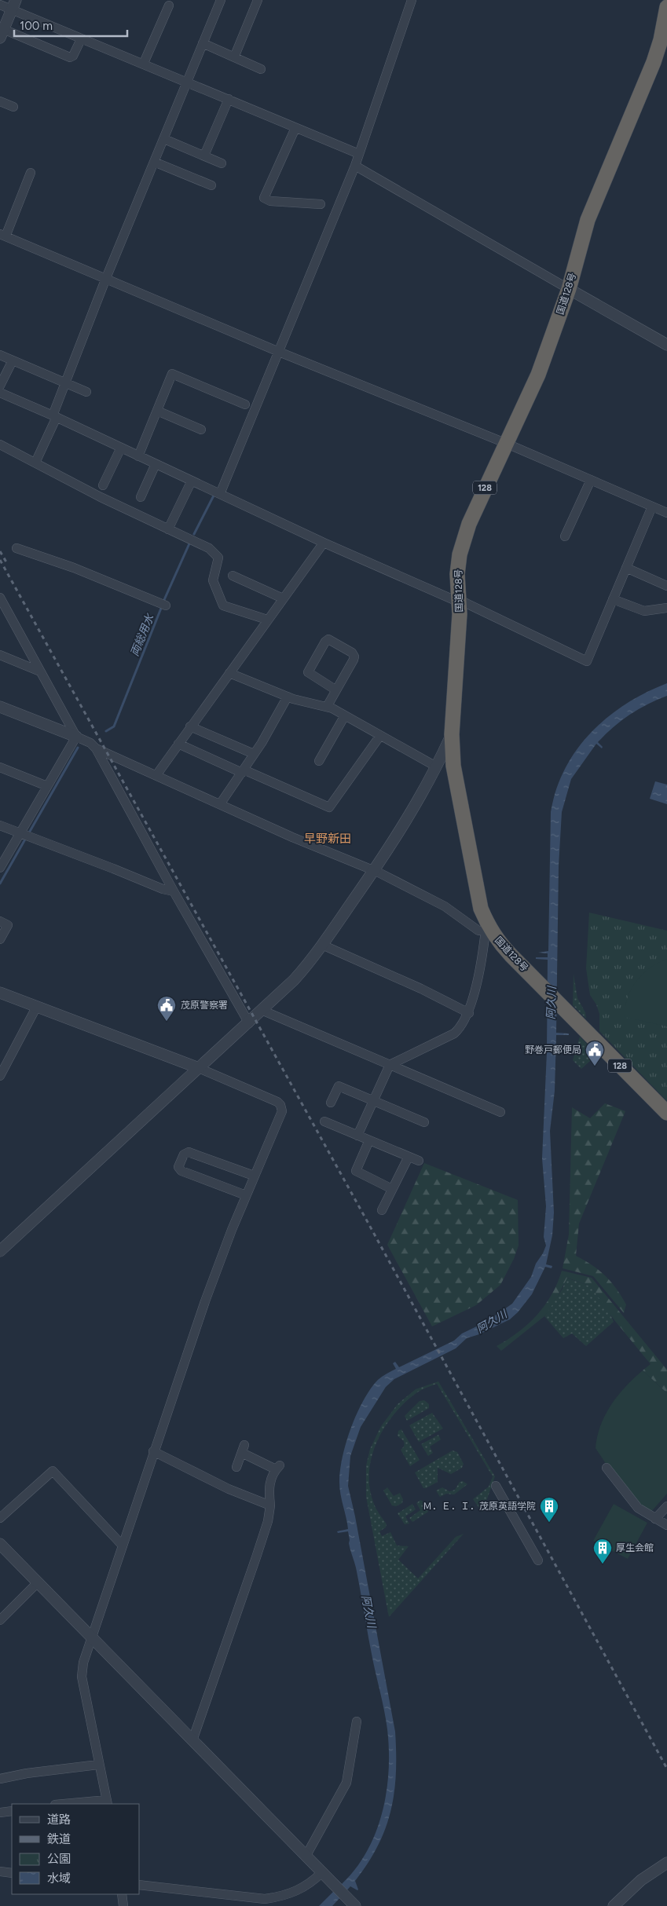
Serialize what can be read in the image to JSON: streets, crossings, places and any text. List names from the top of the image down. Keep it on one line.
{"streets":{"highway":["国道128号","128"]},"districts":["早野新田"],"water":["両総用水","阿久川"],"places":{"public building":["茂原警察署","野巻戸郵便局"],"building":["Ｍ．Ｅ．Ｉ．茂原英語学院","厚生会館"]},"legend":["道路","鉄道","公園","水域"],"scale_bar":"100 m"}
